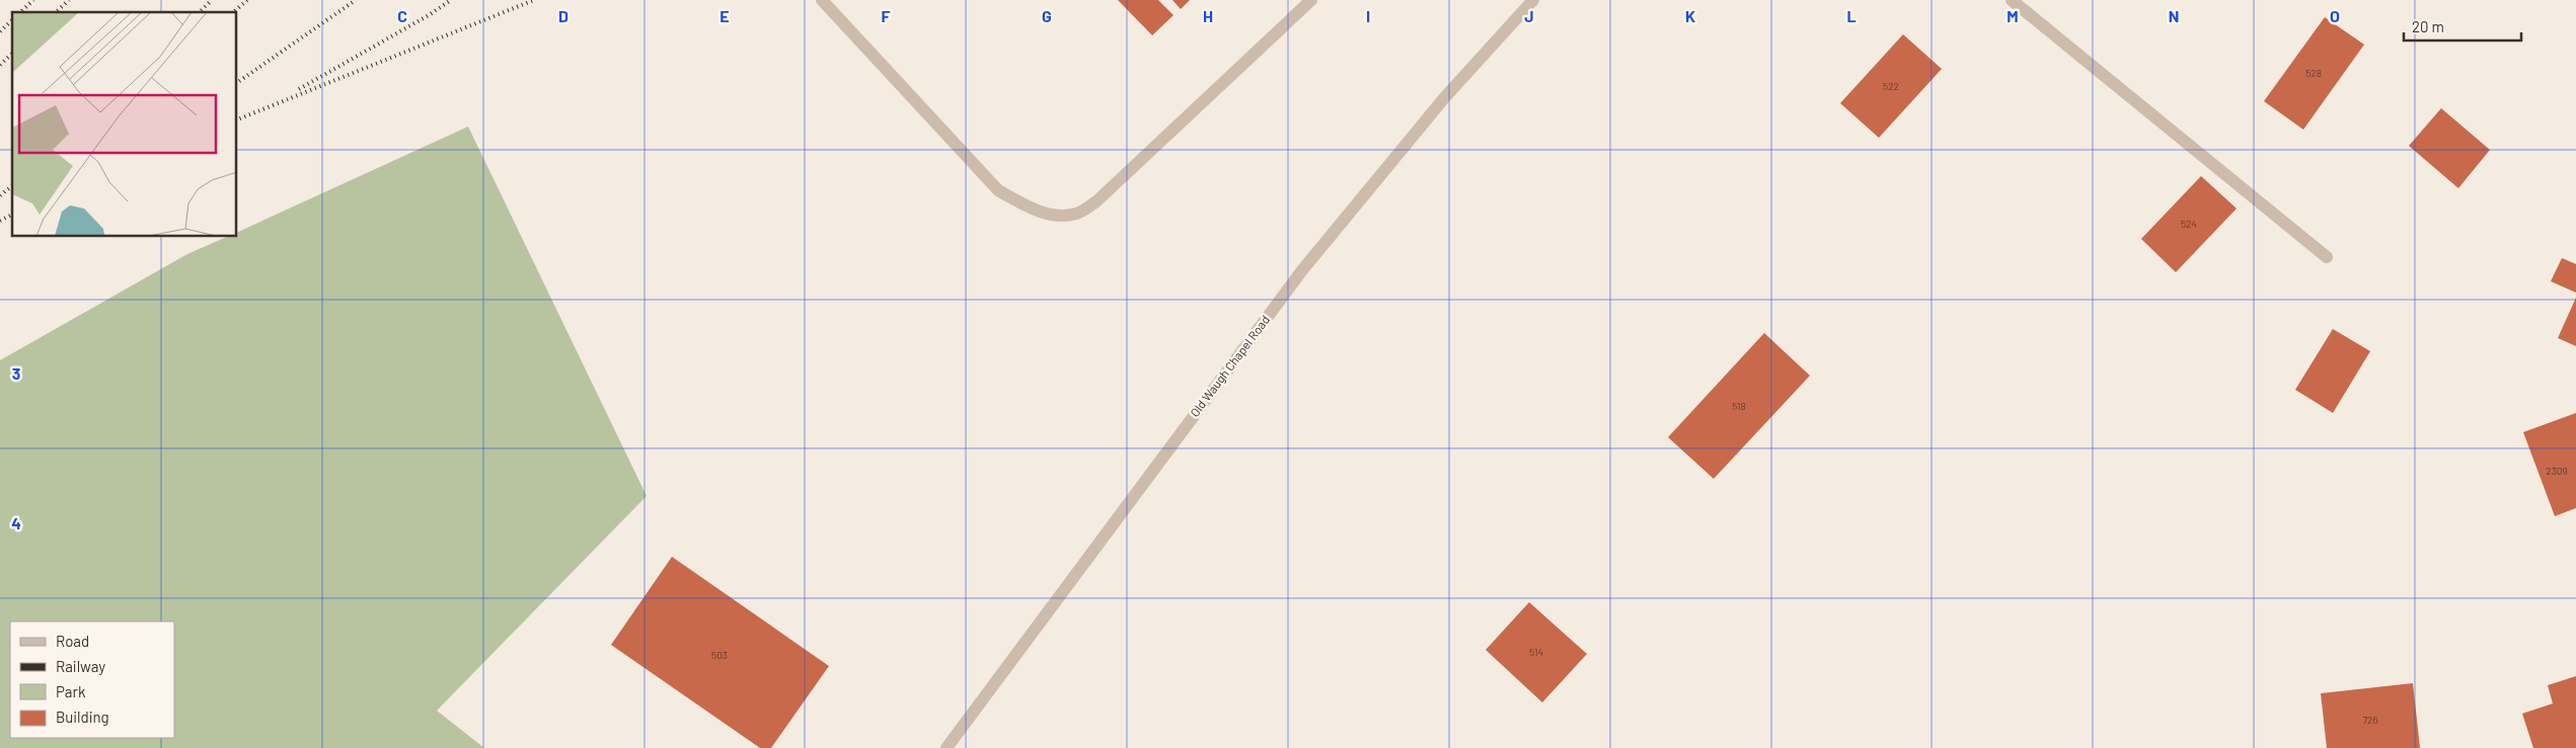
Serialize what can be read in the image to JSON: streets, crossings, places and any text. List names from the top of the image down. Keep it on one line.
{"streets":{"street":["Old Waugh Chapel Road"]},"house_numbers":["528","522","524","518","2309","514","503","726"],"legend":["Road","Railway","Park","Building"],"scale_bar":"20 m","grid":{"columns":["C","D","E","F","G","H","I","J","K","L","M","N","O"],"rows":["3","4"]}}
